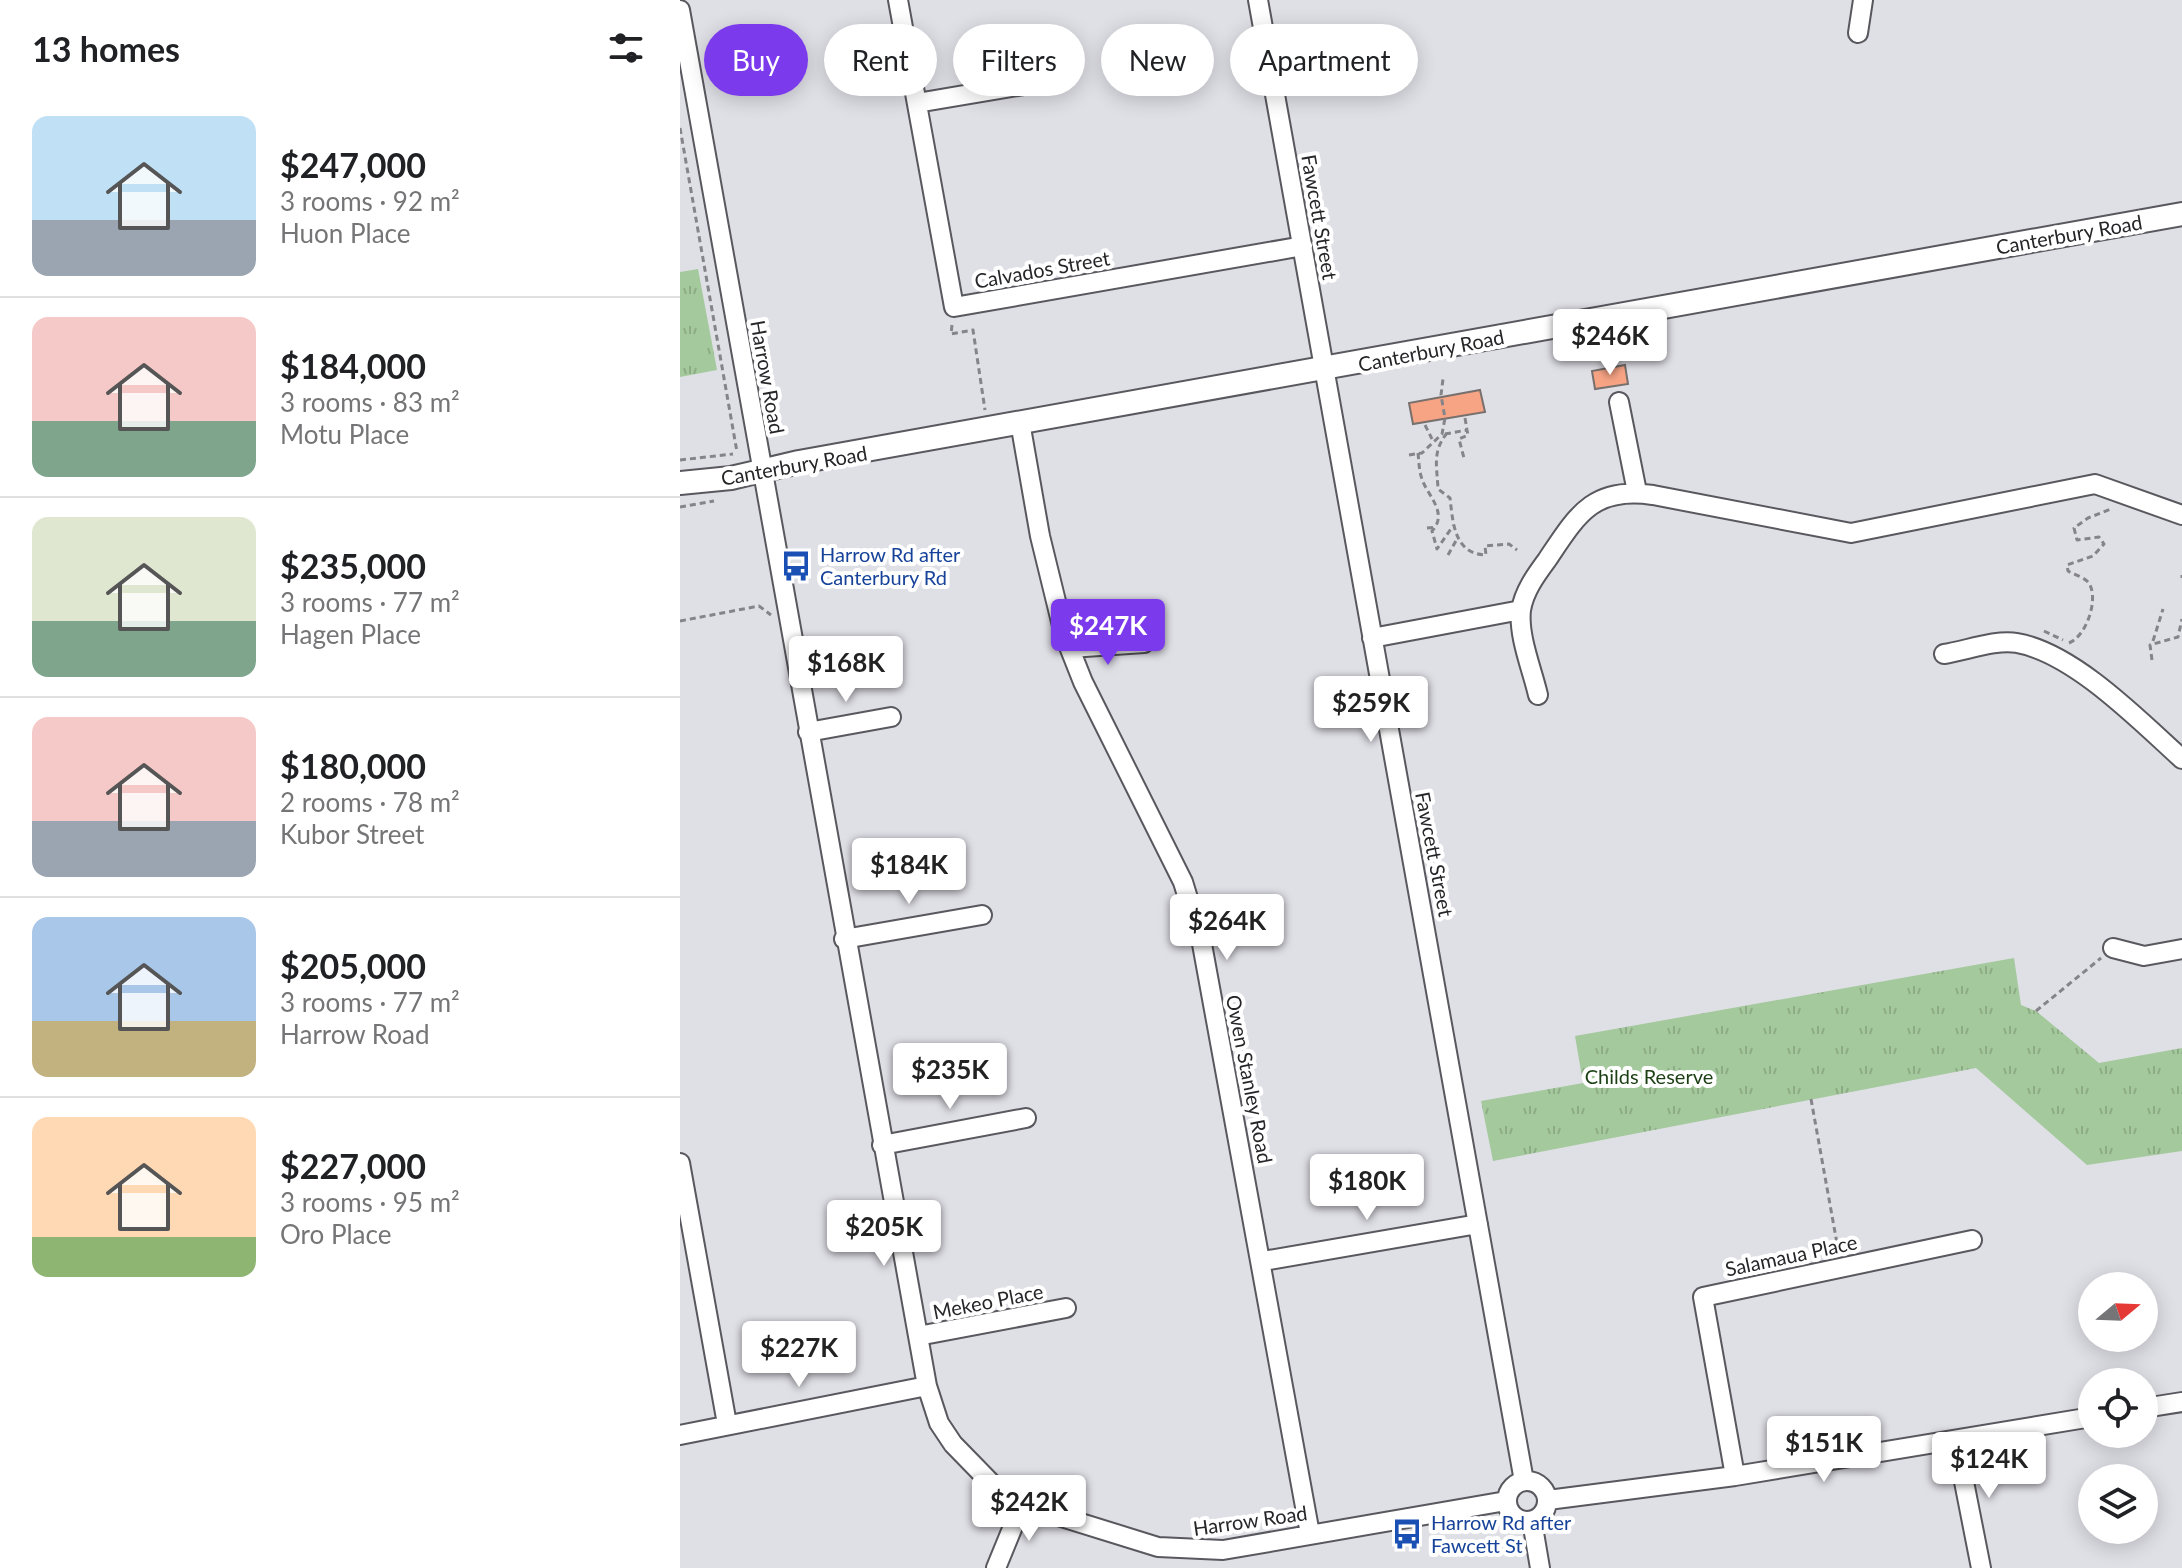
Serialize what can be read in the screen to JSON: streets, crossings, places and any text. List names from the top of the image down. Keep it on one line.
{"streets":{"main road":["Canterbury Road"],"street":["Fawcett Street","Calvados Street","Harrow Road","Owen Stanley Road","Salamaua Place","Mekeo Place"]},"crossings":[["Fawcett Street","Canterbury Road"],["Fawcett Street","Calvados Street"],["Fawcett Street","Harrow Road"],["Canterbury Road","Harrow Road"],["Canterbury Road","Owen Stanley Road"],["Harrow Road","Owen Stanley Road"],["Harrow Road","Mekeo Place"]],"parks":["Childs Reserve"],"places":{"bus stop":["Harrow Rd after Canterbury Rd","Harrow Rd after Fawcett St"]},"north":"right","page":{"heading":"13 homes","chip":["Buy","Rent","Filters","New","Apartment"],"list":[{"name":"$247,000","note":"3 rooms · 92 m² · Huon Place"},{"name":"$184,000","note":"3 rooms · 83 m² · Motu Place"},{"name":"$235,000","note":"3 rooms · 77 m² · Hagen Place"},{"name":"$180,000","note":"2 rooms · 78 m² · Kubor Street"},{"name":"$205,000","note":"3 rooms · 77 m² · Harrow Road"},{"name":"$227,000","note":"3 rooms · 95 m² · Oro Place"}],"price":["$246K","$247K","$168K","$259K","$184K","$264K","$235K","$180K","$205K","$227K","$151K","$124K","$242K"]}}
